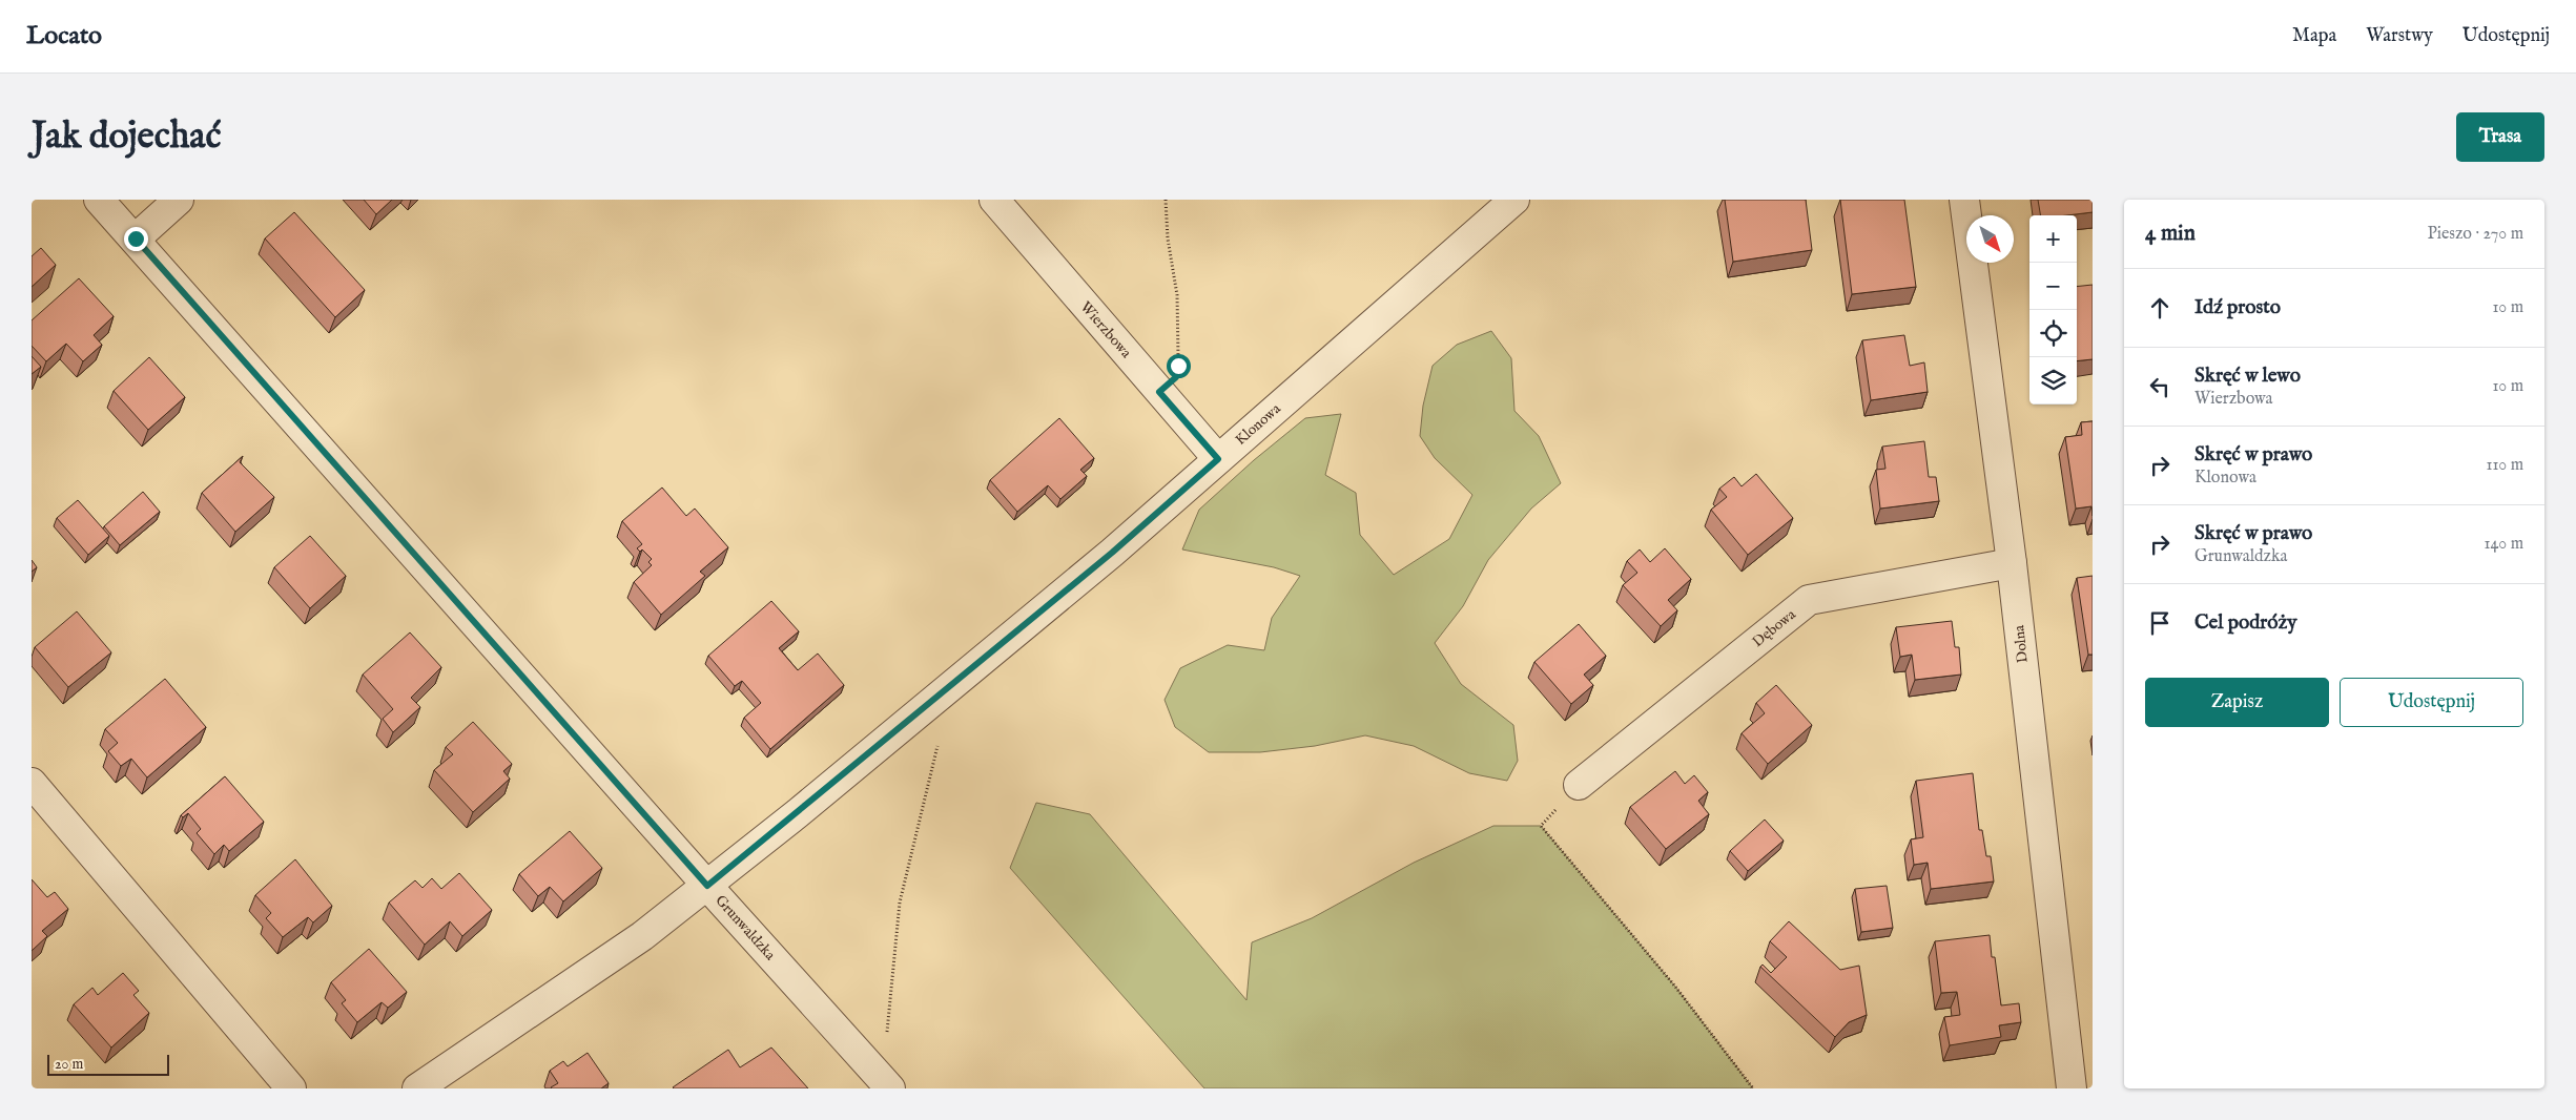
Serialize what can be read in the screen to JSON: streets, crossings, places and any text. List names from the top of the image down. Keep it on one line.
{"streets":{"street":["Wierzbowa","Klonowa","Dębowa","Dolna","Grunwaldzka"]},"crossings":[["Wierzbowa","Klonowa"],["Klonowa","Grunwaldzka"],["Dębowa","Dolna"]],"scale_bar":"20 m","north":"bottom right","page":{"header":"Locato","nav":["Mapa","Warstwy","Udostępnij"],"buttons":["Trasa",["Zapisz","Udostępnij"]],"title":"Jak dojechać","heading":["4 min","Pieszo · 270 m"],"map_buttons":["+","−"],"list":[["Idź prosto","10 m"],["Skręć w lewo","Wierzbowa","10 m"],["Skręć w prawo","Klonowa","110 m"],["Skręć w prawo","Grunwaldzka","140 m"],"Cel podróży"],"scale":"20 m"}}
